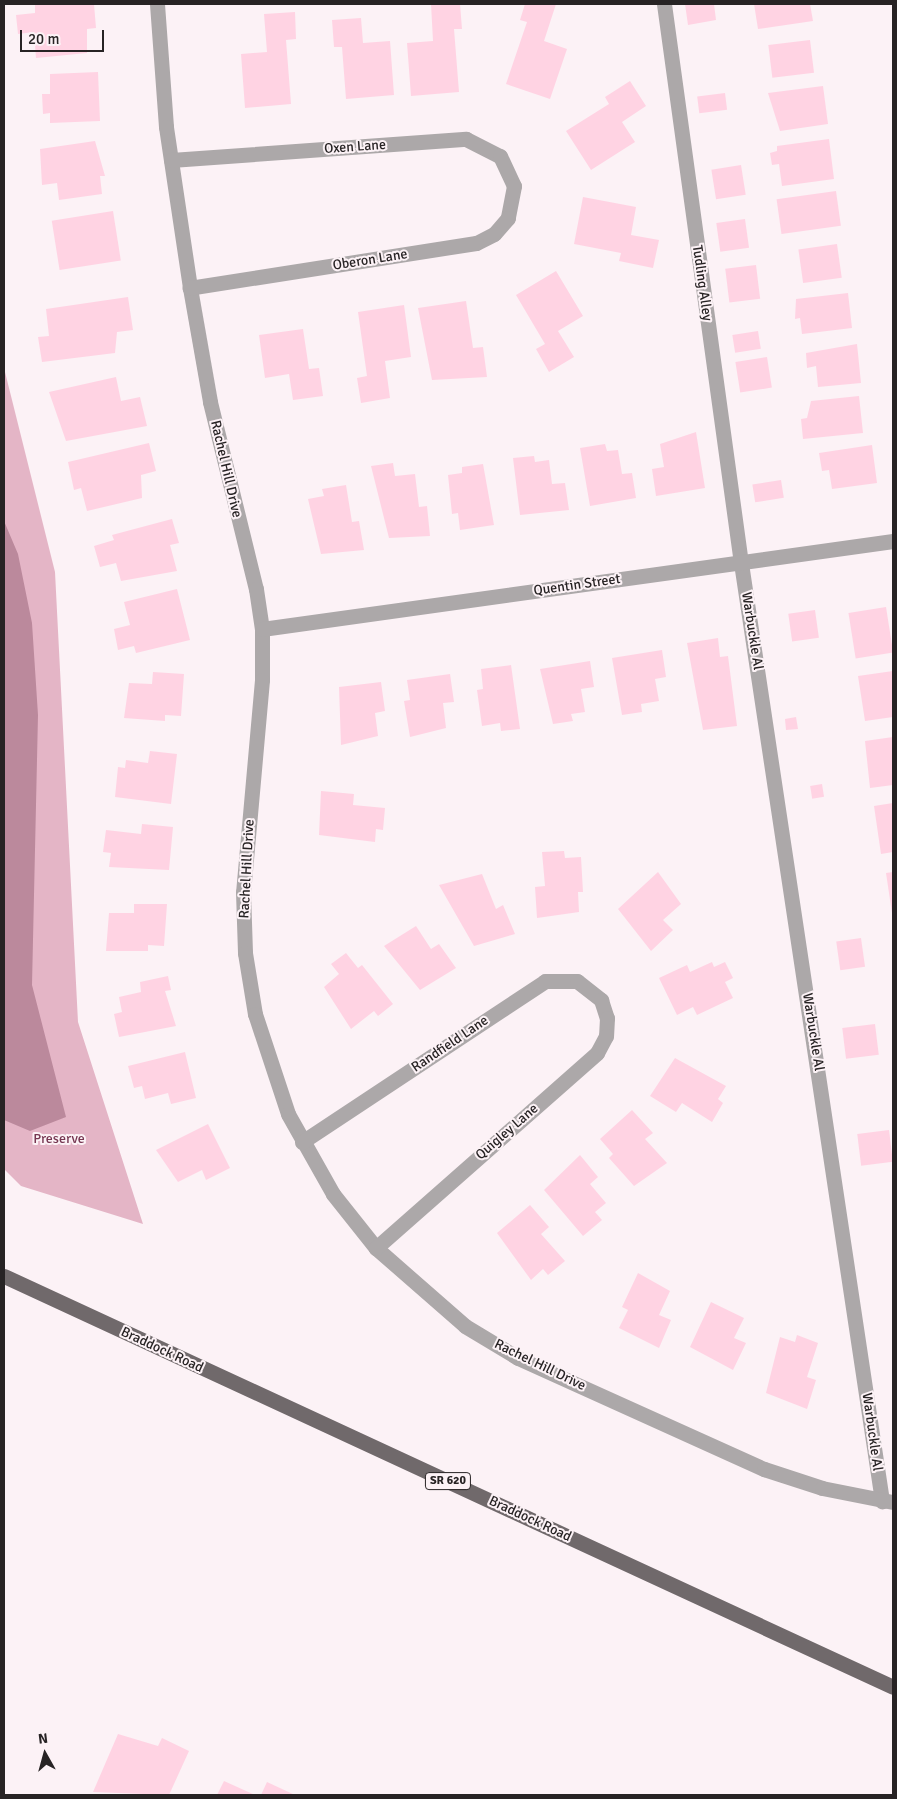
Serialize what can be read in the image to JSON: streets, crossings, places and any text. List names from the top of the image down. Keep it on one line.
{"streets":{"main road":["Braddock Road","SR 620"],"street":["Oxen Lane","Oberon Lane","Tudling Alley","Rachel Hill Drive","Quentin Street","Warbuckle Al","Randfield Lane","Quigley Lane"]},"crossings":[["Oxen Lane","Oberon Lane"],["Oxen Lane","Rachel Hill Drive"],["Oberon Lane","Rachel Hill Drive"],["Tudling Alley","Quentin Street"],["Tudling Alley","Warbuckle Al"],["Rachel Hill Drive","Quentin Street"],["Rachel Hill Drive","Warbuckle Al"],["Rachel Hill Drive","Randfield Lane"],["Rachel Hill Drive","Quigley Lane"],["Quentin Street","Warbuckle Al"],["Randfield Lane","Quigley Lane"]],"parks":["Preserve"],"scale_bar":"20 m","north":"top"}
